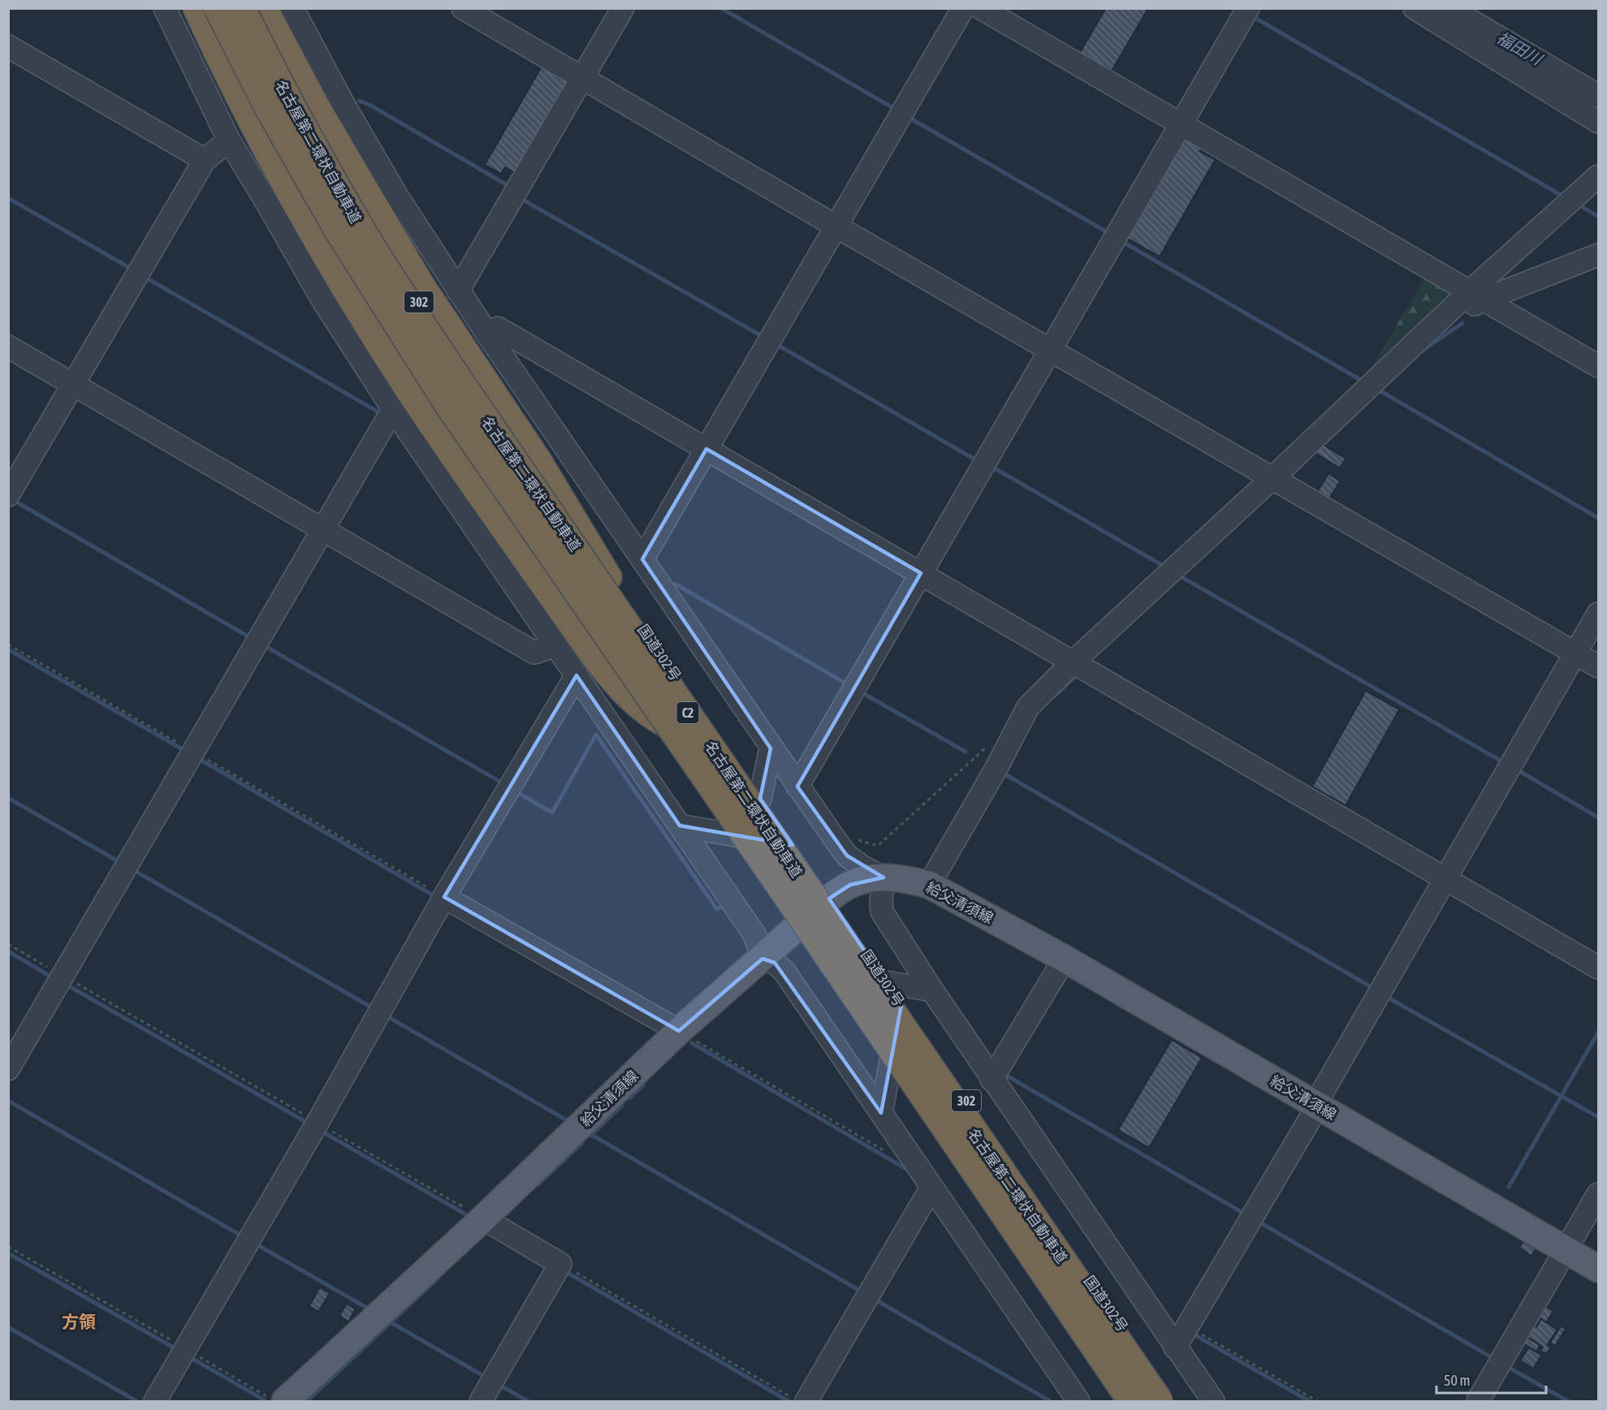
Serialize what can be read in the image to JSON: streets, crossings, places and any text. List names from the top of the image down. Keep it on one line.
{"streets":{"highway":["名古屋第二環状自動車道","302","国道302号","C2"],"main road":["給父清須線"]},"crossings":[["国道302号","給父清須線"]],"districts":["方領"],"water":["福田川"],"scale_bar":"50 m"}
